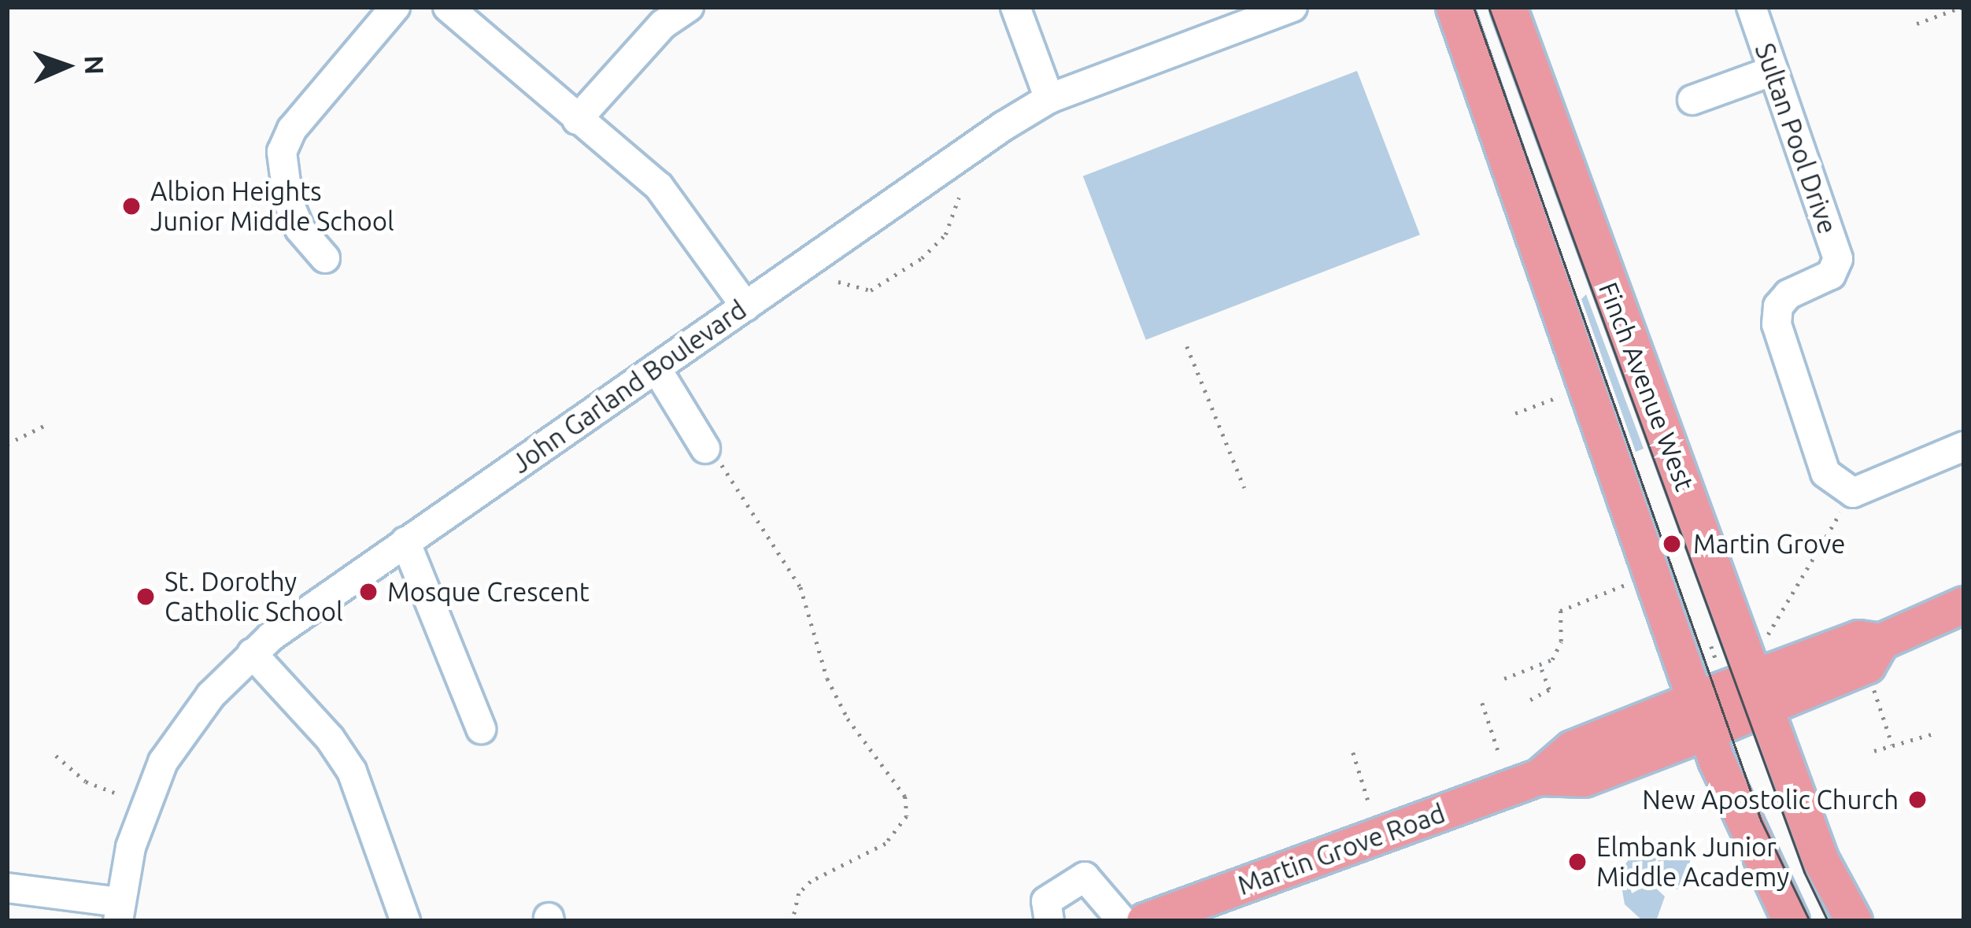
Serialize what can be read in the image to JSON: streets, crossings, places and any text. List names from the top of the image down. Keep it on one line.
{"streets":{"main road":["Finch Avenue West","Martin Grove Road"],"street":["Sultan Pool Drive","John Garland Boulevard"]},"crossings":[["Finch Avenue West","Martin Grove Road"]],"places":["Albion Heights Junior Middle School","Martin Grove","Mosque Crescent","St. Dorothy Catholic School","New Apostolic Church","Elmbank Junior Middle Academy"],"north":"right"}
